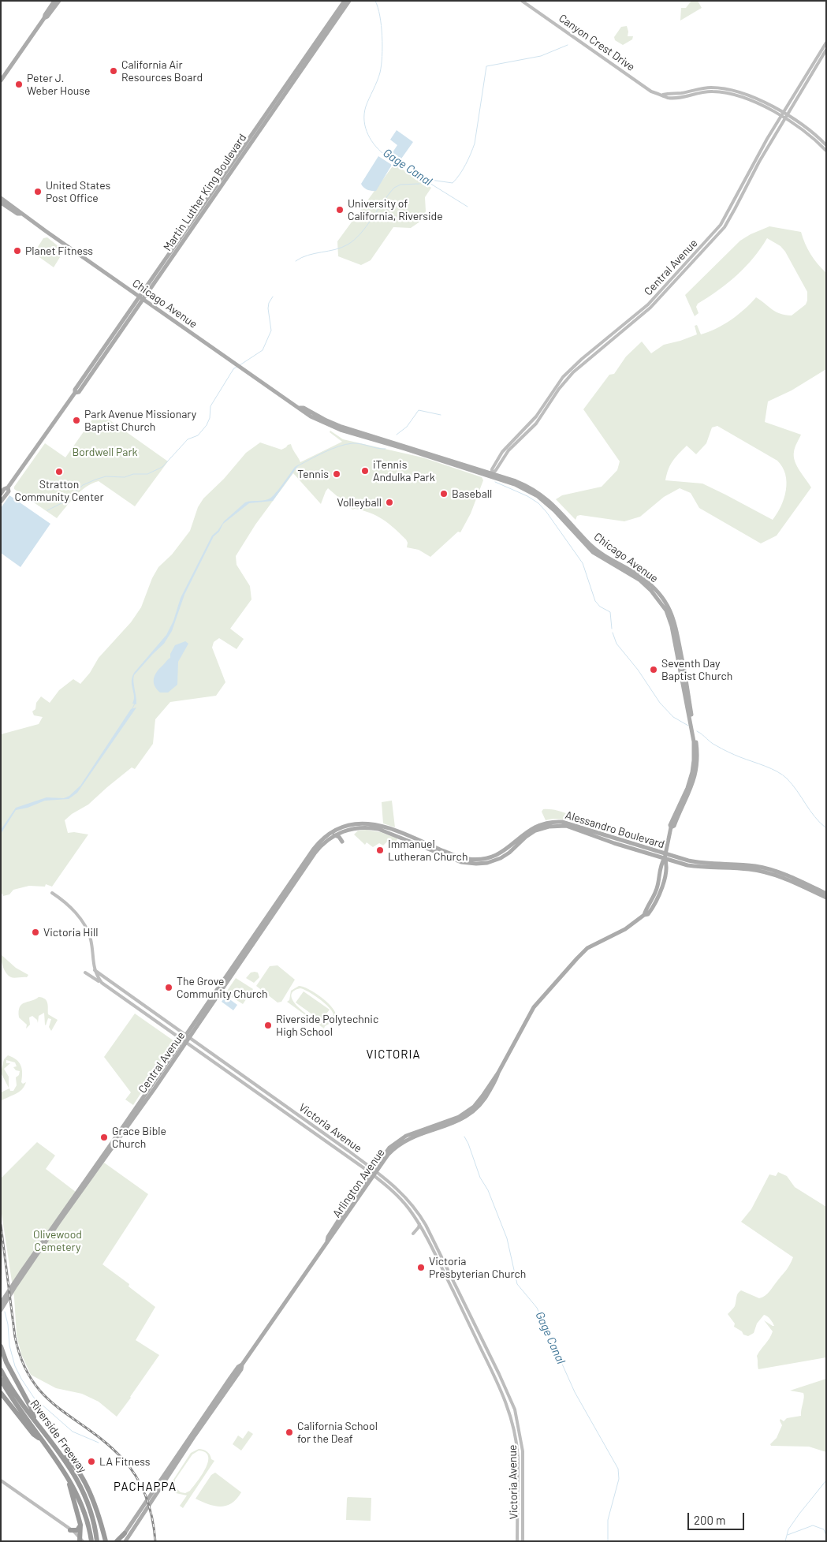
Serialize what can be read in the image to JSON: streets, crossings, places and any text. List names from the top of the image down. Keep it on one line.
{"streets":{"highway":["Riverside Freeway"],"main road":["Canyon Crest Drive","Martin Luther King Boulevard","Central Avenue","Chicago Avenue","Alessandro Boulevard","Victoria Avenue","Arlington Avenue"]},"crossings":[["Canyon Crest Drive","Central Avenue"],["Martin Luther King Boulevard","Chicago Avenue"],["Central Avenue","Chicago Avenue"],["Central Avenue","Alessandro Boulevard"],["Central Avenue","Victoria Avenue"],["Chicago Avenue","Alessandro Boulevard"],["Chicago Avenue","Arlington Avenue"],["Alessandro Boulevard","Arlington Avenue"],["Victoria Avenue","Arlington Avenue"]],"districts":["VICTORIA","PACHAPPA"],"water":["Gage Canal"],"parks":["Bordwell Park","Olivewood Cemetery"],"places":["California Air Resources Board","Peter J. Weber House","United States Post Office","University of California, Riverside","Planet Fitness","Park Avenue Missionary Baptist Church","iTennis Andulka Park","Stratton Community Center","Tennis","Baseball","Volleyball","Seventh Day Baptist Church","Immanuel Lutheran Church","Victoria Hill","The Grove Community Church","Riverside Polytechnic High School","Grace Bible Church","Victoria Presbyterian Church","California School for the Deaf","LA Fitness"],"scale_bar":"200 m"}
